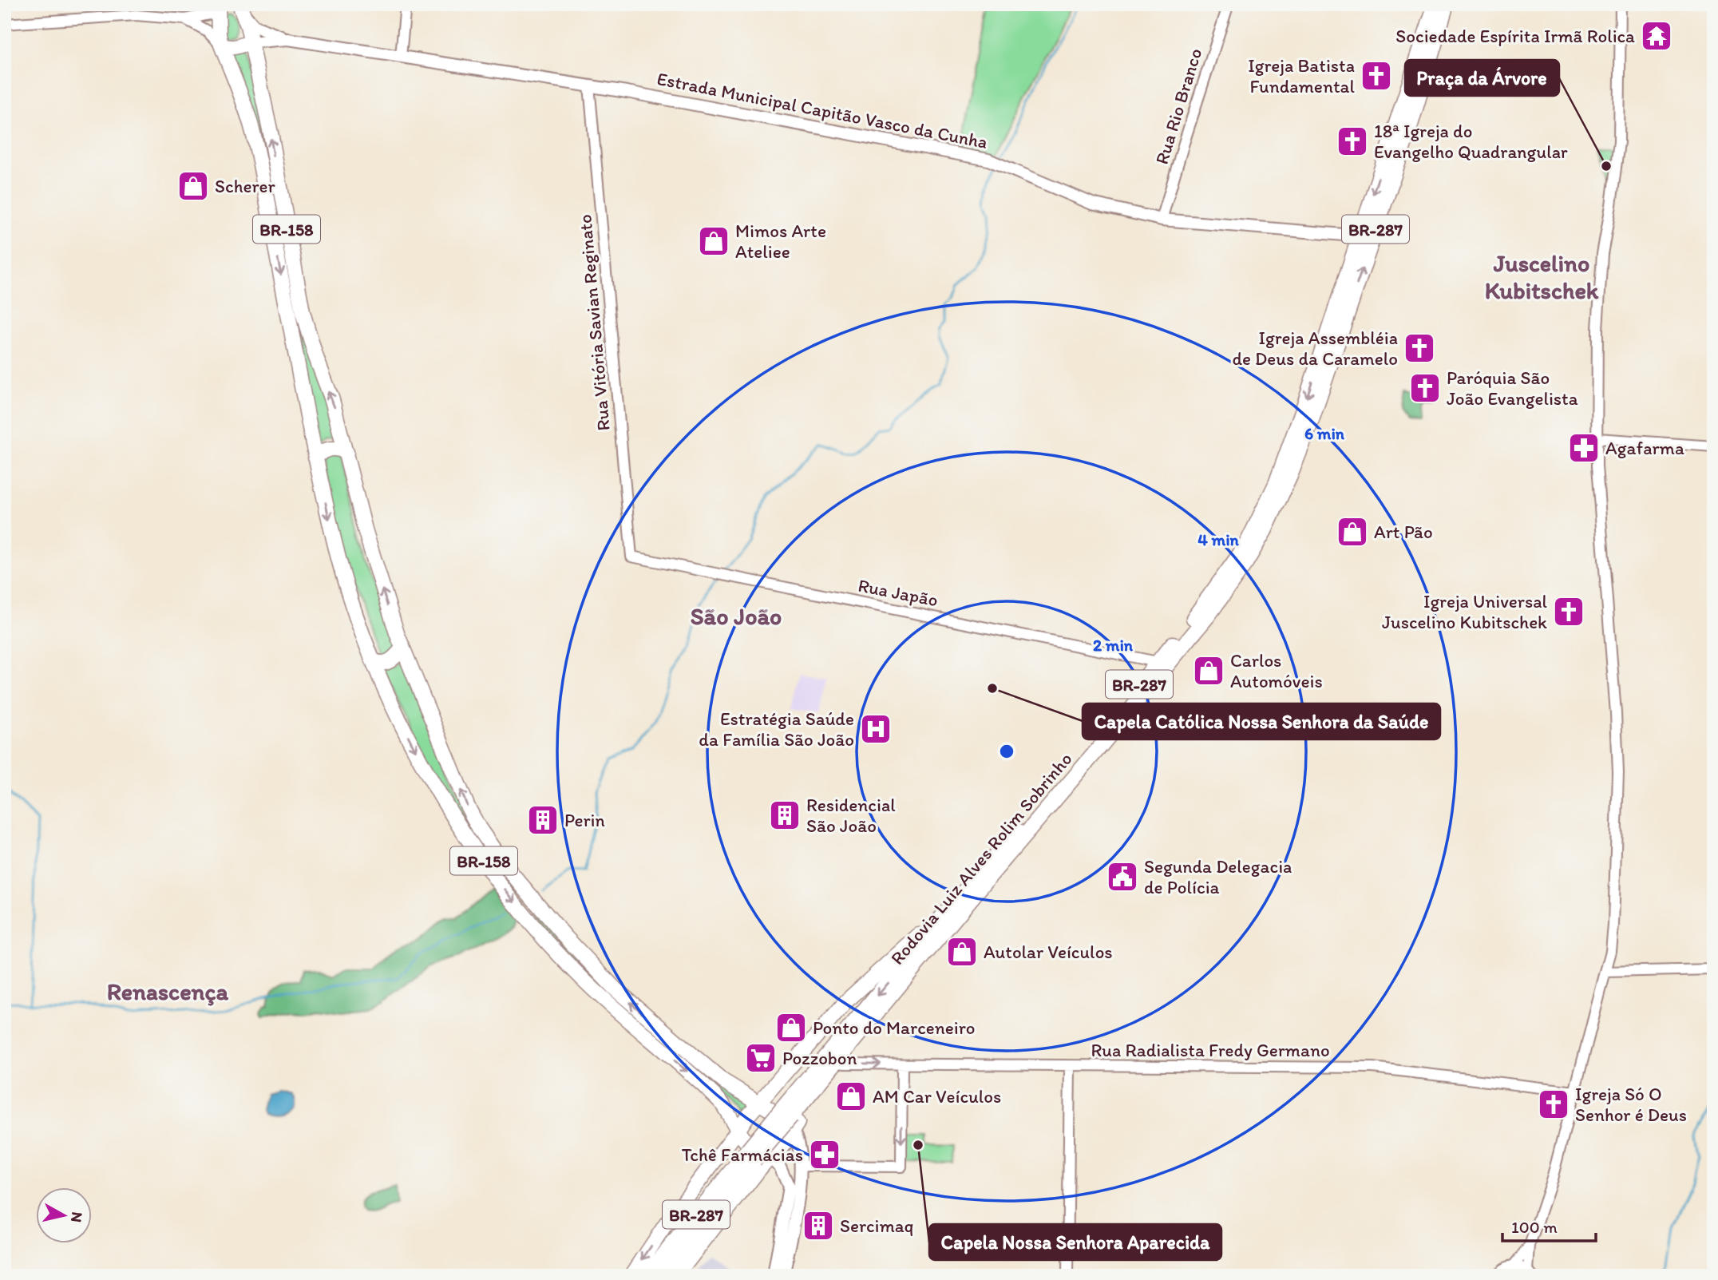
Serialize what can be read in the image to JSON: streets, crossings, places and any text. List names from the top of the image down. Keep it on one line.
{"streets":{"highway":["BR-158","BR-287","Rodovia Luiz Alves Rolim Sobrinho"],"main road":["Estrada Municipal Capitão Vasco da Cunha"],"street":["Rua Rio Branco","Rua Vitória Savian Reginato","Rua Japão","Rua Radialista Fredy Germano"]},"crossings":[["Rua Rio Branco","Estrada Municipal Capitão Vasco da Cunha"],["Estrada Municipal Capitão Vasco da Cunha","BR-158"],["Estrada Municipal Capitão Vasco da Cunha","Rua Vitória Savian Reginato"],["BR-158","BR-287"],["BR-158","Rodovia Luiz Alves Rolim Sobrinho"],["BR-287","Rodovia Luiz Alves Rolim Sobrinho"],["BR-287","Rua Radialista Fredy Germano"],["Rua Vitória Savian Reginato","Rua Japão"],["Rua Japão","Rodovia Luiz Alves Rolim Sobrinho"]],"districts":["Juscelino Kubitschek","São João","Renascença"],"places":{"temple":["Sociedade Espírita Irmã Rolica"],"church":["Igreja Batista Fundamental","18ª Igreja do Evangelho Quadrangular","Igreja Assembléia de Deus da Caramelo","Paróquia São João Evangelista","Igreja Universal Juscelino Kubitschek","Igreja Só O Senhor é Deus"],"other":["Praça da Árvore","Capela Católica Nossa Senhora da Saúde","Capela Nossa Senhora Aparecida"],"shop":["Scherer","Mimos Arte Ateliee","Art Pão","Carlos Automóveis","Autolar Veículos","Ponto do Marceneiro","AM Car Veículos"],"pharmacy":["Agafarma","Tchê Farmácias"],"hospital":["Estratégia Saúde da Família São João"],"building":["Residencial São João","Perin","Sercimaq"],"public building":["Segunda Delegacia de Polícia"],"supermarket":["Pozzobon"]},"scale_bar":"100 m","north":"right","rings":["6 min","4 min","2 min"]}
